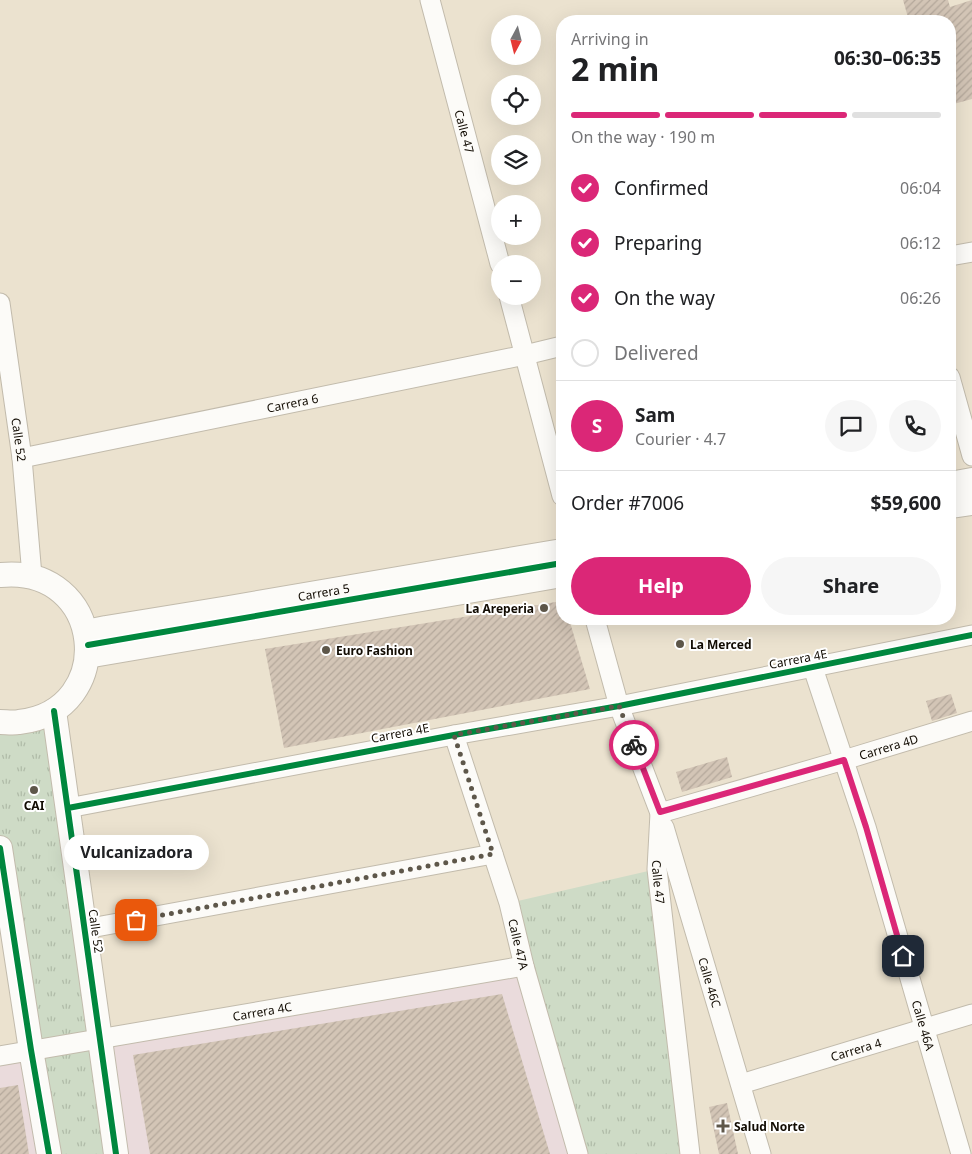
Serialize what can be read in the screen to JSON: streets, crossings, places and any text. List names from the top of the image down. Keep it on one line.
{"streets":{"main road":["Calle 52","Carrera 5"],"street":["Calle 47","Carrera 6","Carrera 4E","Carrera 4D","Calle 47A","Calle 46C","Carrera 4C","Calle 46A","Carrera 4"]},"crossings":[["Calle 47","Carrera 4E"],["Calle 47","Carrera 4D"],["Calle 47","Calle 46C"],["Carrera 6","Calle 52"],["Calle 52","Carrera 4E"],["Calle 52","Carrera 4C"],["Carrera 4E","Calle 47A"],["Carrera 4E","Calle 46A"],["Carrera 4D","Calle 46C"],["Carrera 4D","Calle 46A"],["Calle 47A","Carrera 4C"],["Calle 46C","Carrera 4"],["Calle 46A","Carrera 4"]],"places":{"other":["La Areperia","La Merced","Euro Fashion","CAI","Vulcanizadora"],"health":["Salud Norte"]},"north":"bottom","page":{"map_buttons":["+","−"],"heading":["2 min","Arriving in","06:30–06:35"],"panel":["Sam","Courier · 4.7","Order #7006","$59,600"],"bar":"On the way · 190 m","list":[["Confirmed","06:04"],["Preparing","06:12"],["On the way","06:26"],"Delivered"],"round":"S","buttons":["Help","Share"],"bubble":"Vulcanizadora"}}
